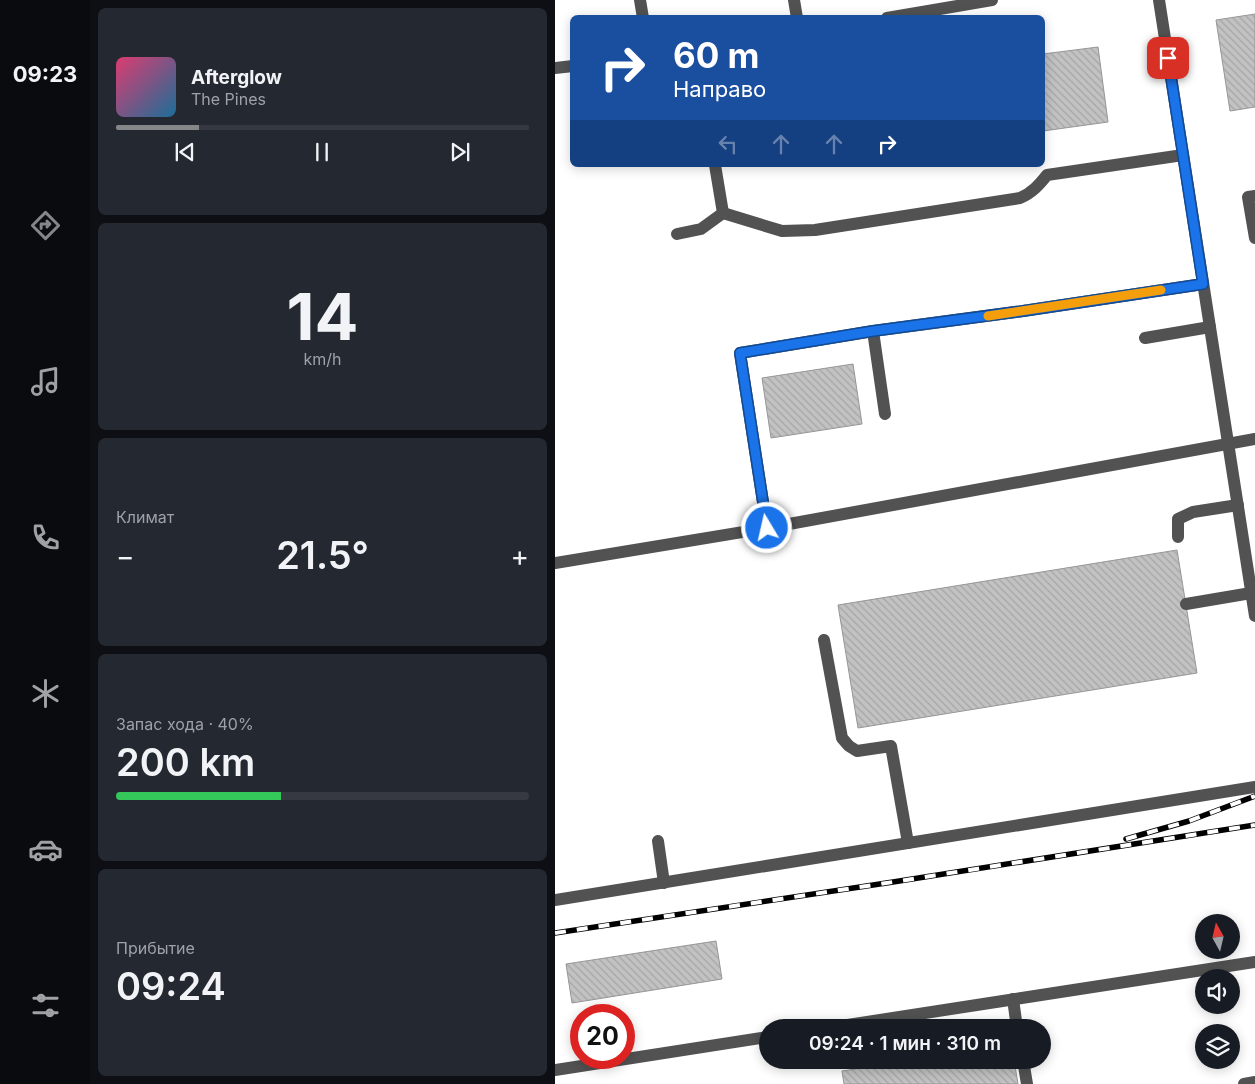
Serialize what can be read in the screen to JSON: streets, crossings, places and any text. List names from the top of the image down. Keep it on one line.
{"north":"top","page":{"tabs":"09:23","turn":["60 m","Направо"],"song":["Afterglow","The Pines"],"tile":[["14","km/h"],"Климат",["Запас хода · 40%","200 km"],["Прибытие","09:24"]],"heat":["−","21.5°","+"],"limit":"20","trip":"09:24 · 1 мин · 310 m"}}
